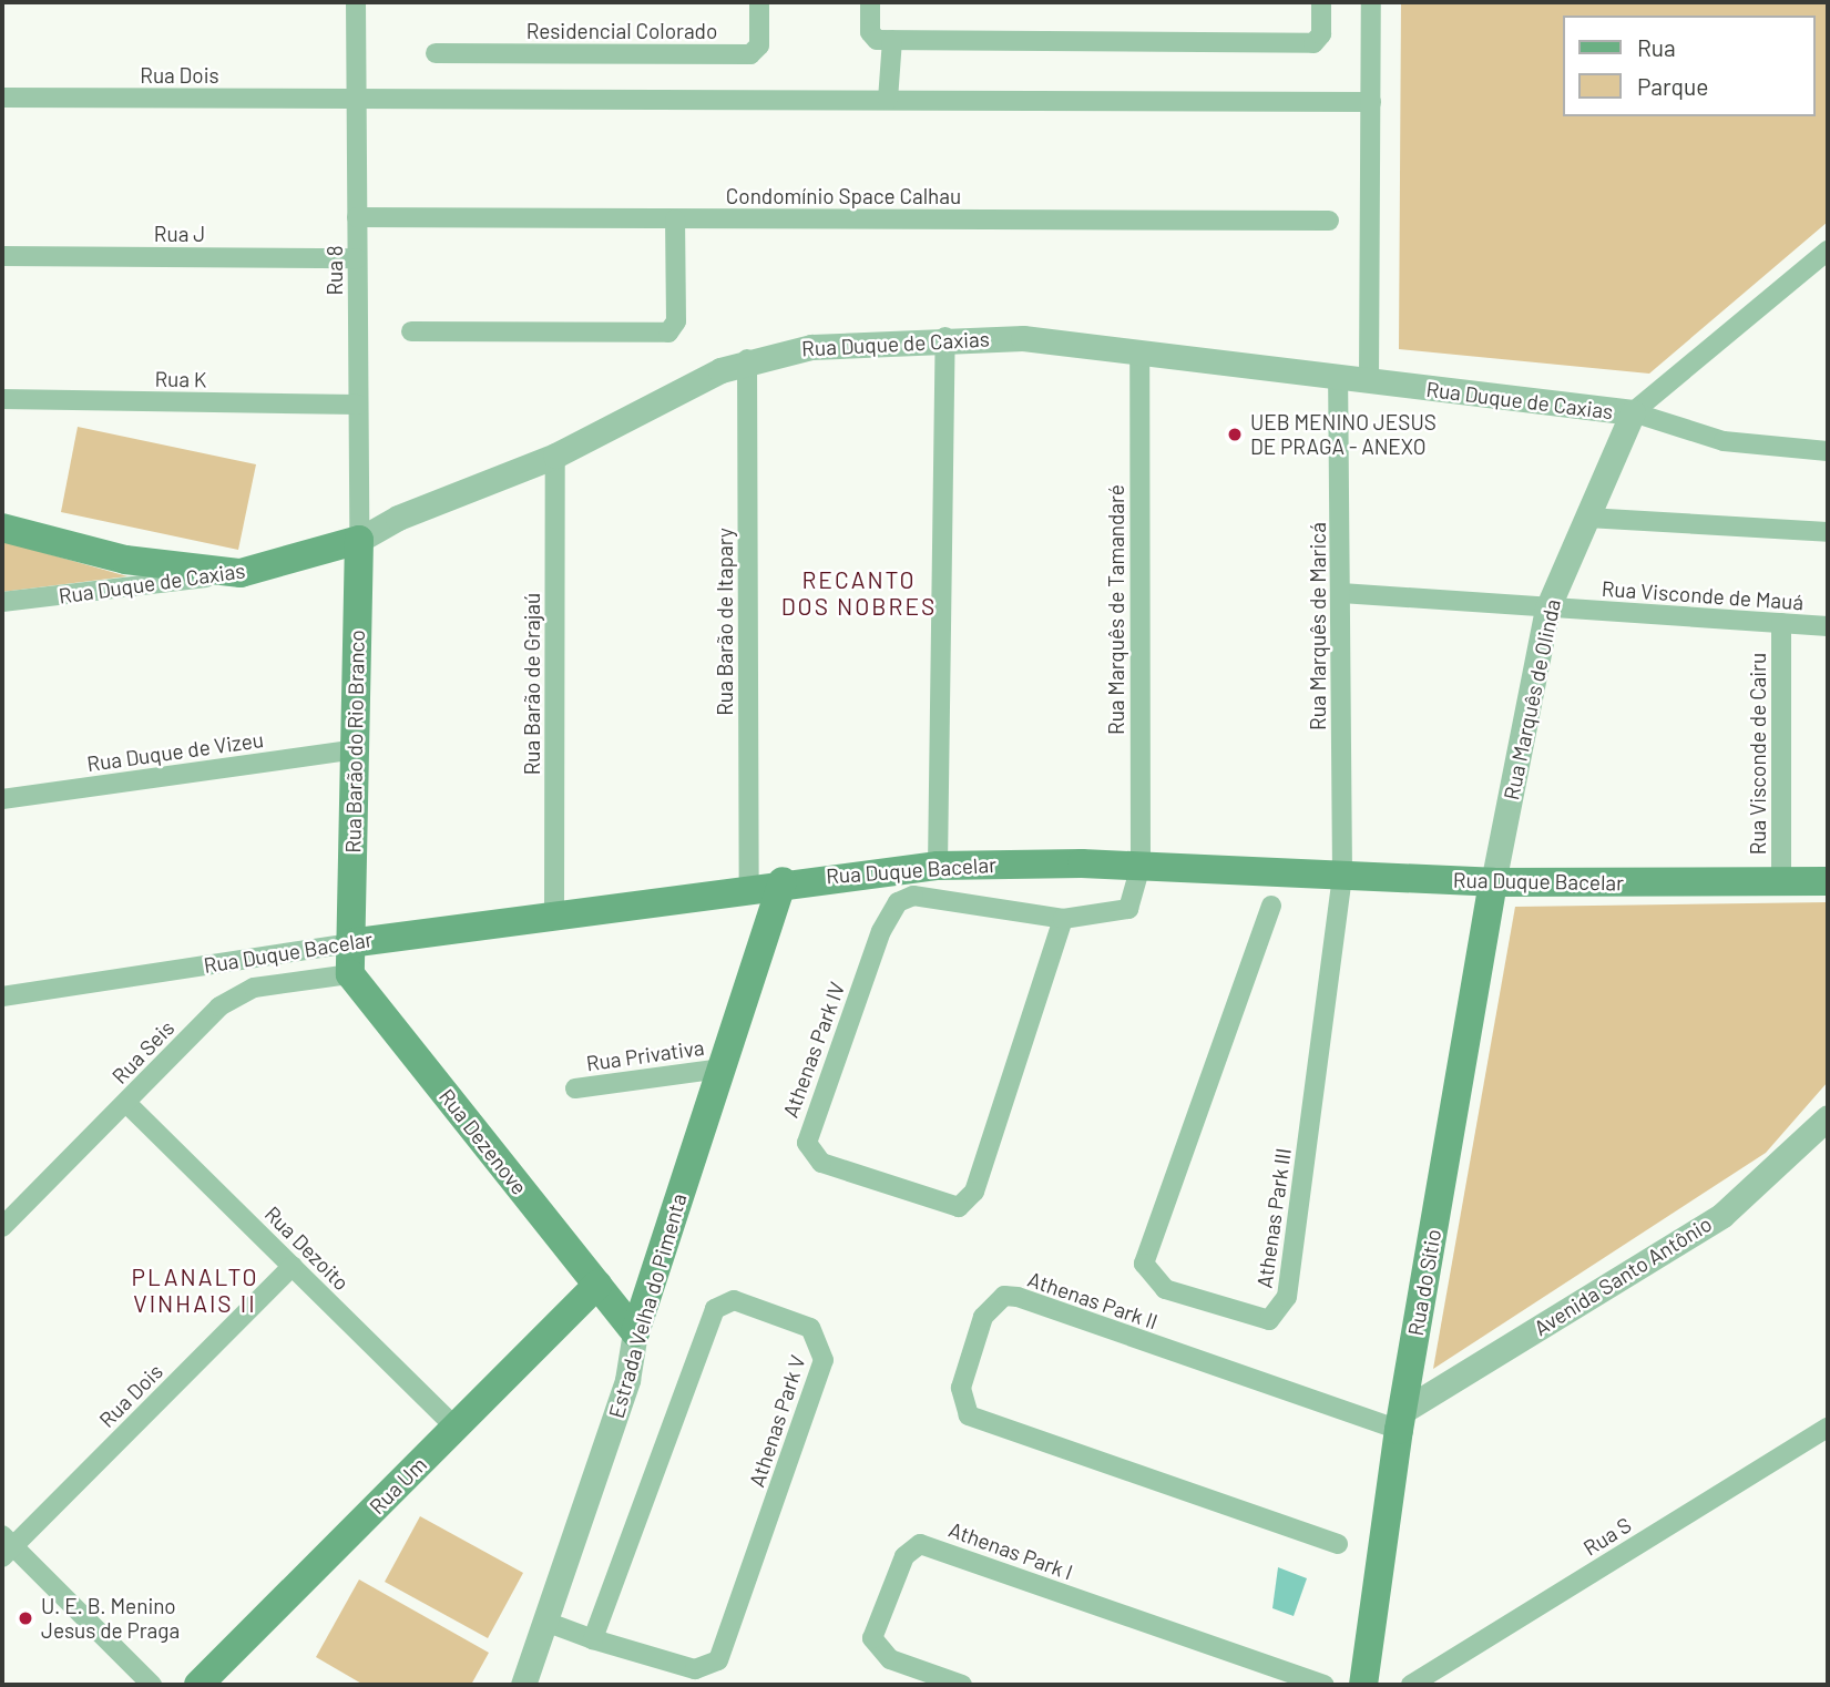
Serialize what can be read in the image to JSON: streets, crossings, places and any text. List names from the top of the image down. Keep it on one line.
{"streets":{"main road":["Rua Duque de Caxias","Rua Barão do Rio Branco","Rua Duque Bacelar","Rua Dezenove","Rua do Sítio","Estrada Velha do Pimenta","Rua Um"],"street":["Residencial Colorado","Rua Dois","Condomínio Space Calhau","Rua J","Rua 8","Rua K","Rua Visconde de Mauá","Rua Marquês de Tamandaré","Rua Barão de Itapary","Rua Marquês de Maricá","Rua Barão de Grajaú","Rua Marquês de Olinda","Rua Duque de Vizeu","Rua Visconde de Cairu","Athenas Park IV","Rua Seis","Rua Privativa","Athenas Park III","Rua Dezoito","Avenida Santo Antônio","Athenas Park II","Athenas Park V","Rua S","Athenas Park I"]},"crossings":[["Rua Dois","Rua 8"],["Rua Dois","Rua Dezoito"],["Condomínio Space Calhau","Rua 8"],["Rua J","Rua 8"],["Rua 8","Rua Duque de Caxias"],["Rua 8","Rua K"],["Rua 8","Rua Barão do Rio Branco"],["Rua Duque de Caxias","Rua Marquês de Tamandaré"],["Rua Duque de Caxias","Rua Barão de Itapary"],["Rua Duque de Caxias","Rua Marquês de Maricá"],["Rua Duque de Caxias","Rua Barão de Grajaú"],["Rua Duque de Caxias","Rua Marquês de Olinda"],["Rua Duque de Caxias","Rua Barão do Rio Branco"],["Rua Visconde de Mauá","Rua Marquês de Maricá"],["Rua Visconde de Mauá","Rua Marquês de Olinda"],["Rua Visconde de Mauá","Rua Visconde de Cairu"],["Rua Marquês de Tamandaré","Rua Duque Bacelar"],["Rua Marquês de Tamandaré","Athenas Park IV"],["Rua Barão de Itapary","Rua Duque Bacelar"],["Rua Marquês de Maricá","Rua Duque Bacelar"],["Rua Marquês de Maricá","Athenas Park III"],["Rua Barão de Grajaú","Rua Duque Bacelar"],["Rua Marquês de Olinda","Rua Duque Bacelar"],["Rua Marquês de Olinda","Rua do Sítio"],["Rua Barão do Rio Branco","Rua Duque de Vizeu"],["Rua Barão do Rio Branco","Rua Duque Bacelar"],["Rua Visconde de Cairu","Rua Duque Bacelar"],["Rua Duque Bacelar","Athenas Park IV"],["Rua Duque Bacelar","Athenas Park III"],["Rua Duque Bacelar","Rua do Sítio"],["Rua Duque Bacelar","Estrada Velha do Pimenta"],["Rua Seis","Rua Dezenove"],["Rua Seis","Rua Dezoito"],["Rua Privativa","Estrada Velha do Pimenta"],["Rua Dezenove","Estrada Velha do Pimenta"],["Rua Dezenove","Rua Um"],["Rua Dezoito","Rua Um"],["Avenida Santo Antônio","Rua do Sítio"],["Avenida Santo Antônio","Athenas Park II"],["Rua do Sítio","Athenas Park II"],["Estrada Velha do Pimenta","Athenas Park V"]],"districts":["RECANTO DOS NOBRES","PLANALTO VINHAIS II"],"places":["UEB MENINO JESUS DE PRAGA - ANEXO","U. E. B. Menino Jesus de Praga"],"legend":["Rua","Parque"]}
